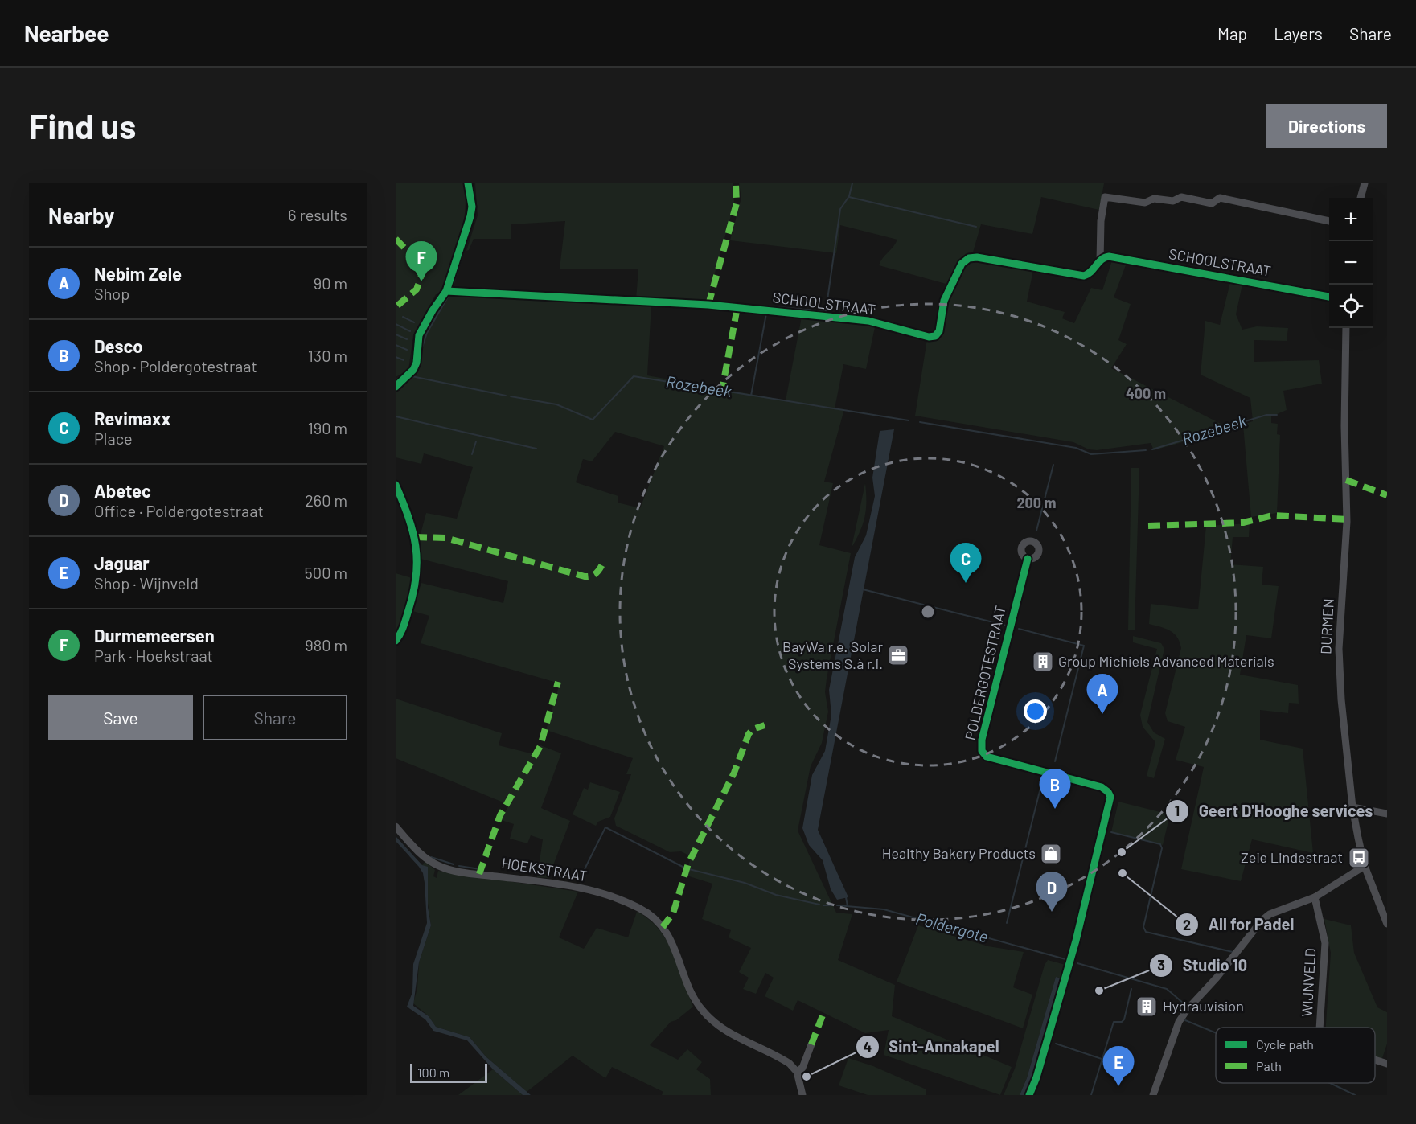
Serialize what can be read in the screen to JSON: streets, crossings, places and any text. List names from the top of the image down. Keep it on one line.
{"streets":{"street":["SCHOOLSTRAAT","DURMEN","POLDERGOTESTRAAT","HOEKSTRAAT","WIJNVELD"]},"water":["Rozebeek","Poldergote"],"places":{"office":["BayWa r.e. Solar Systems S.à r.l."],"building":["Group Michiels Advanced Materials","Hydrauvision"],"other":["Geert D'Hooghe services","All for Padel","Studio 10","Sint-Annakapel"],"shop":["Healthy Bakery Products"],"bus stop":["Zele Lindestraat"]},"legend":["Cycle path","Path"],"scale_bar":"100 m","page":{"header":"Nearbee","nav":["Map","Layers","Share"],"buttons":["Directions",["Save","Share"]],"title":"Find us","heading":["Nearby","6 results"],"map_buttons":["+","−"],"pins":["F","C","A","B","D","E"],"list":[{"mark":"A","name":"Nebim Zele","note":"Shop","value":"90 m"},{"mark":"B","name":"Desco","note":"Shop · Poldergotestraat","value":"130 m"},{"mark":"C","name":"Revimaxx","note":"Place","value":"190 m"},{"mark":"D","name":"Abetec","note":"Office · Poldergotestraat","value":"260 m"},{"mark":"E","name":"Jaguar","note":"Shop · Wijnveld","value":"500 m"},{"mark":"F","name":"Durmemeersen","note":"Park · Hoekstraat","value":"980 m"}],"scale":"100 m"},"rings":["400 m","200 m"]}
